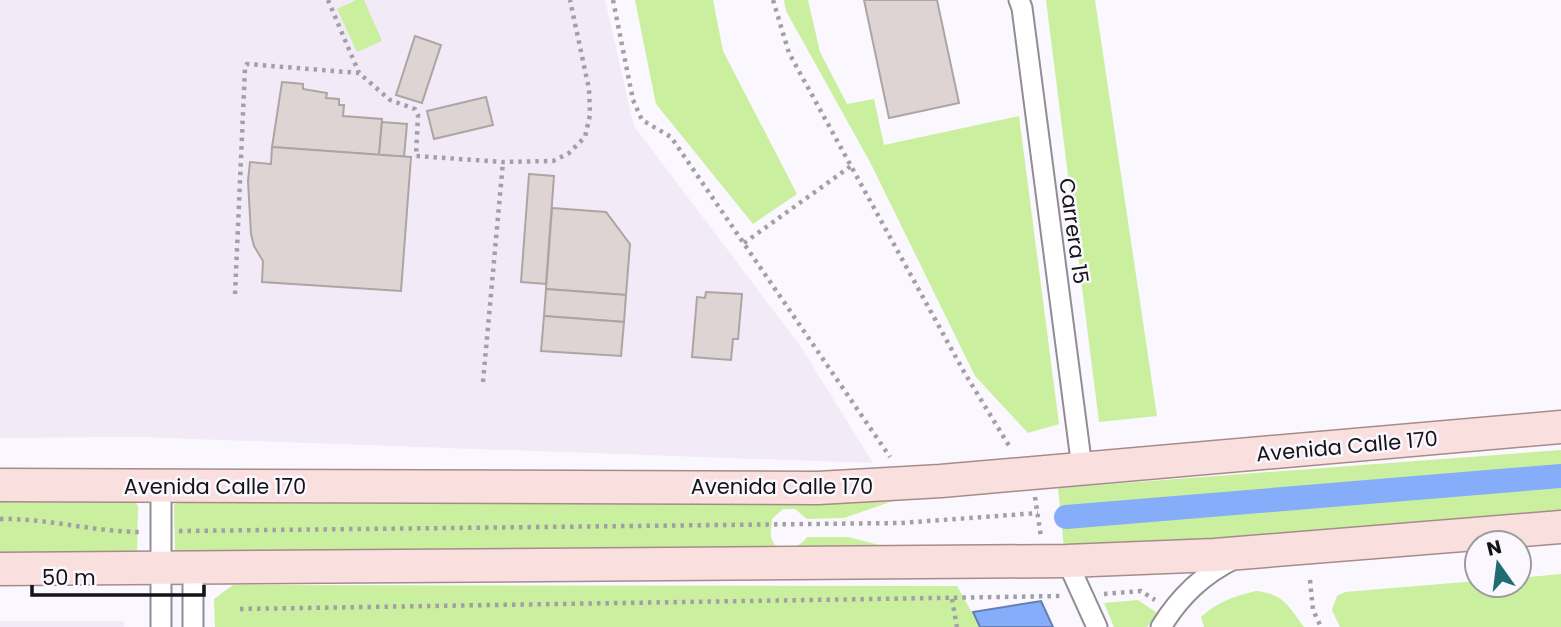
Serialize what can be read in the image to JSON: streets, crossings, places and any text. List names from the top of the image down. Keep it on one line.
{"streets":{"main road":["Avenida Calle 170"],"street":["Carrera 15"]},"crossings":[["Carrera 15","Avenida Calle 170"]],"scale_bar":"50 m","north":"top"}
